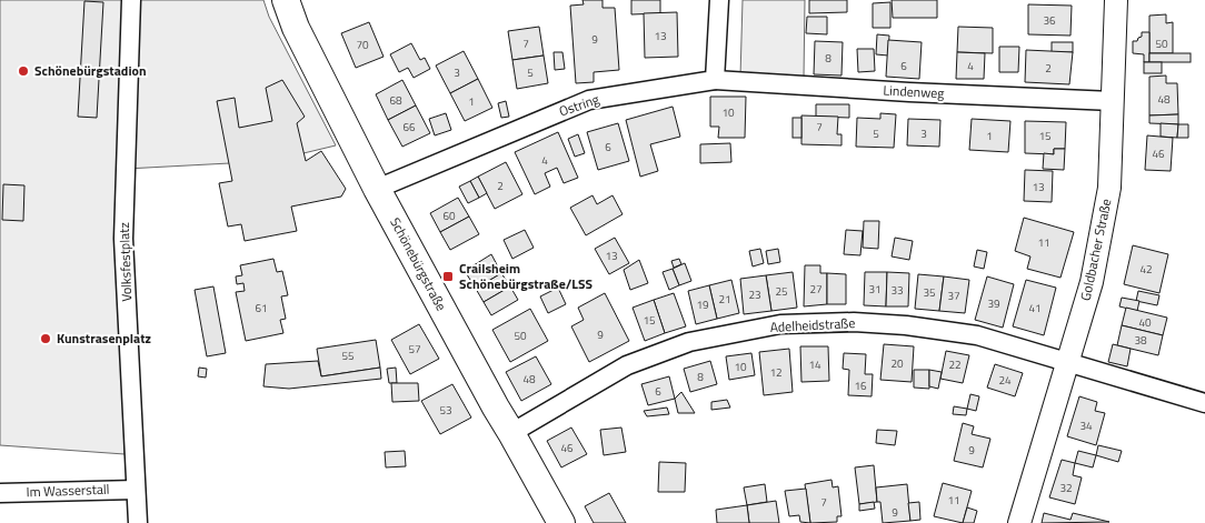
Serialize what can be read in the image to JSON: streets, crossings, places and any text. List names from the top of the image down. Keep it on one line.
{"streets":{"main road":["Schönebürgstraße"],"street":["Lindenweg","Ostring","Goldbacher Straße","Volksfestplatz","Adelheidstraße","Im Wasserstall"]},"crossings":[["Lindenweg","Ostring"],["Lindenweg","Goldbacher Straße"],["Ostring","Schönebürgstraße"],["Goldbacher Straße","Adelheidstraße"],["Volksfestplatz","Im Wasserstall"],["Schönebürgstraße","Adelheidstraße"]],"places":{"other":["Schönebürgstadion","Kunstrasenplatz"],"transit":["Crailsheim Schönebürgstraße/LSS"]},"house_numbers":["36","13","9","7","50","70","8","6","4","2","3","5","48","68","1","10","66","7","5","3","1","15","6","46","4","2","13","60","11","13","42","27","31","33","25","35","23","37","21","39","19","61","41","15","40","9","50","38","57","55","20","14","22","10","12","8","48","24","16","6","53","34","46","9","32","11","7","9"]}
